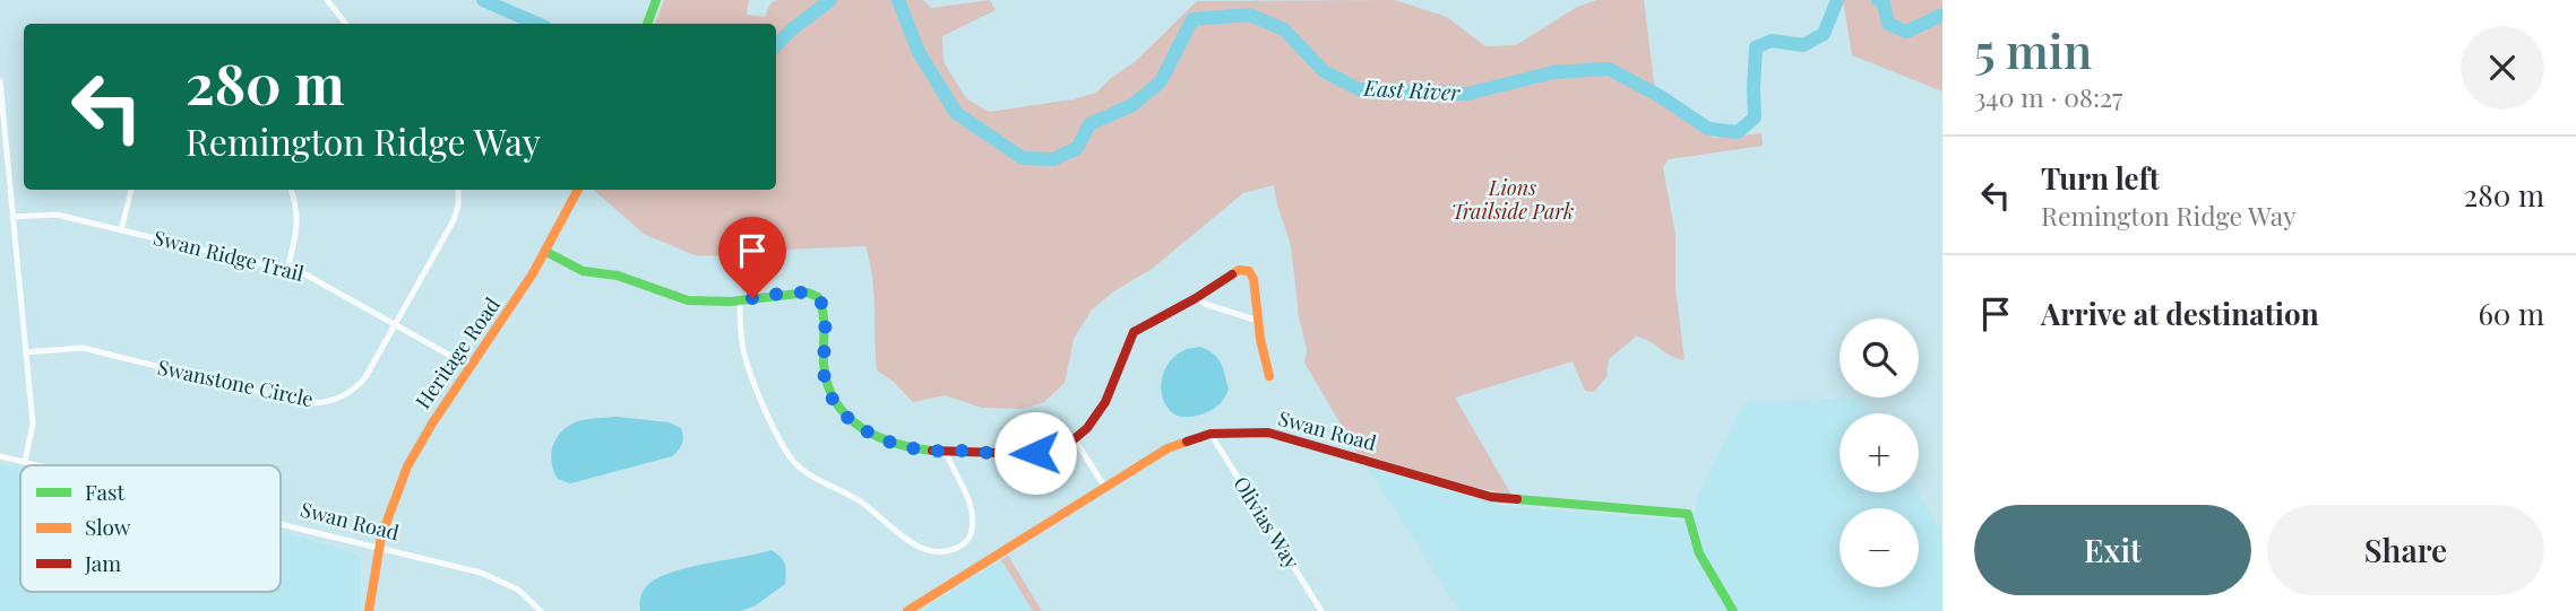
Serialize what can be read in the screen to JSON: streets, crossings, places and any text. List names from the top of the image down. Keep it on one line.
{"streets":{"street":["Swan Ridge Trail","Heritage Road","Swanstone Circle","Swan Road","Olivias Way"]},"crossings":[["Swan Ridge Trail","Heritage Road"],["Swan Ridge Trail","Swanstone Circle"],["Heritage Road","Swan Road"],["Swan Road","Olivias Way"]],"water":["East River"],"parks":["Lions Trailside Park"],"legend":["Fast","Slow","Jam"],"page":{"heading":["5 min","340 m · 08:27"],"turn":["280 m","Remington Ridge Way"],"list":[{"name":"Turn left","note":"Remington Ridge Way","value":"280 m"},{"name":"Arrive at destination","value":"60 m"}],"map_buttons":["+","−"],"buttons":["Exit","Share"]}}
